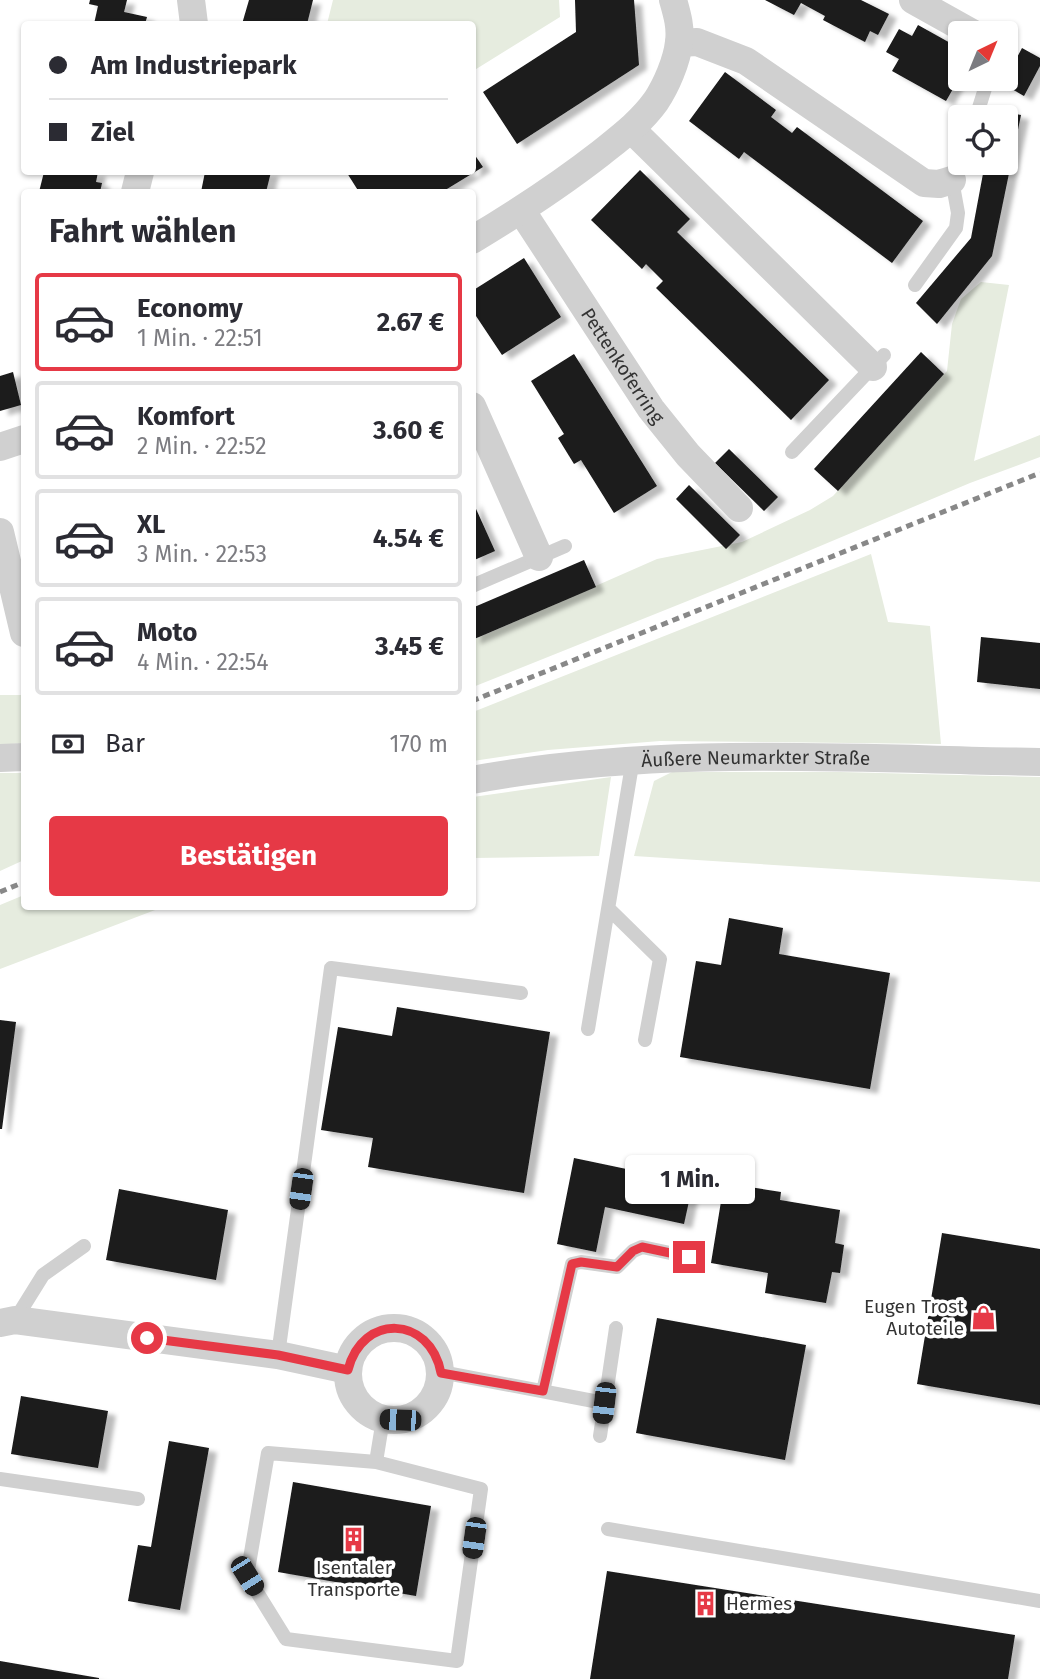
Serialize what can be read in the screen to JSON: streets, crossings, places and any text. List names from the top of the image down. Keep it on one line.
{"streets":{"street":["Pettenkoferring","Äußere Neumarkter Straße"]},"places":{"shop":["Eugen Trost Autoteile"],"building":["Isentaler Transporte","Hermes"]},"north":"top right","page":{"banner":["Am Industriepark","Ziel"],"heading":"Fahrt wählen","list":[{"name":"Economy","note":"1 Min. · 22:51","value":"2.67 €"},{"name":"Komfort","note":"2 Min. · 22:52","value":"3.60 €"},{"name":"XL","note":"3 Min. · 22:53","value":"4.54 €"},{"name":"Moto","note":"4 Min. · 22:54","value":"3.45 €"}],"pay":["Bar","170 m"],"buttons":"Bestätigen","bubble":"1 Min."}}
